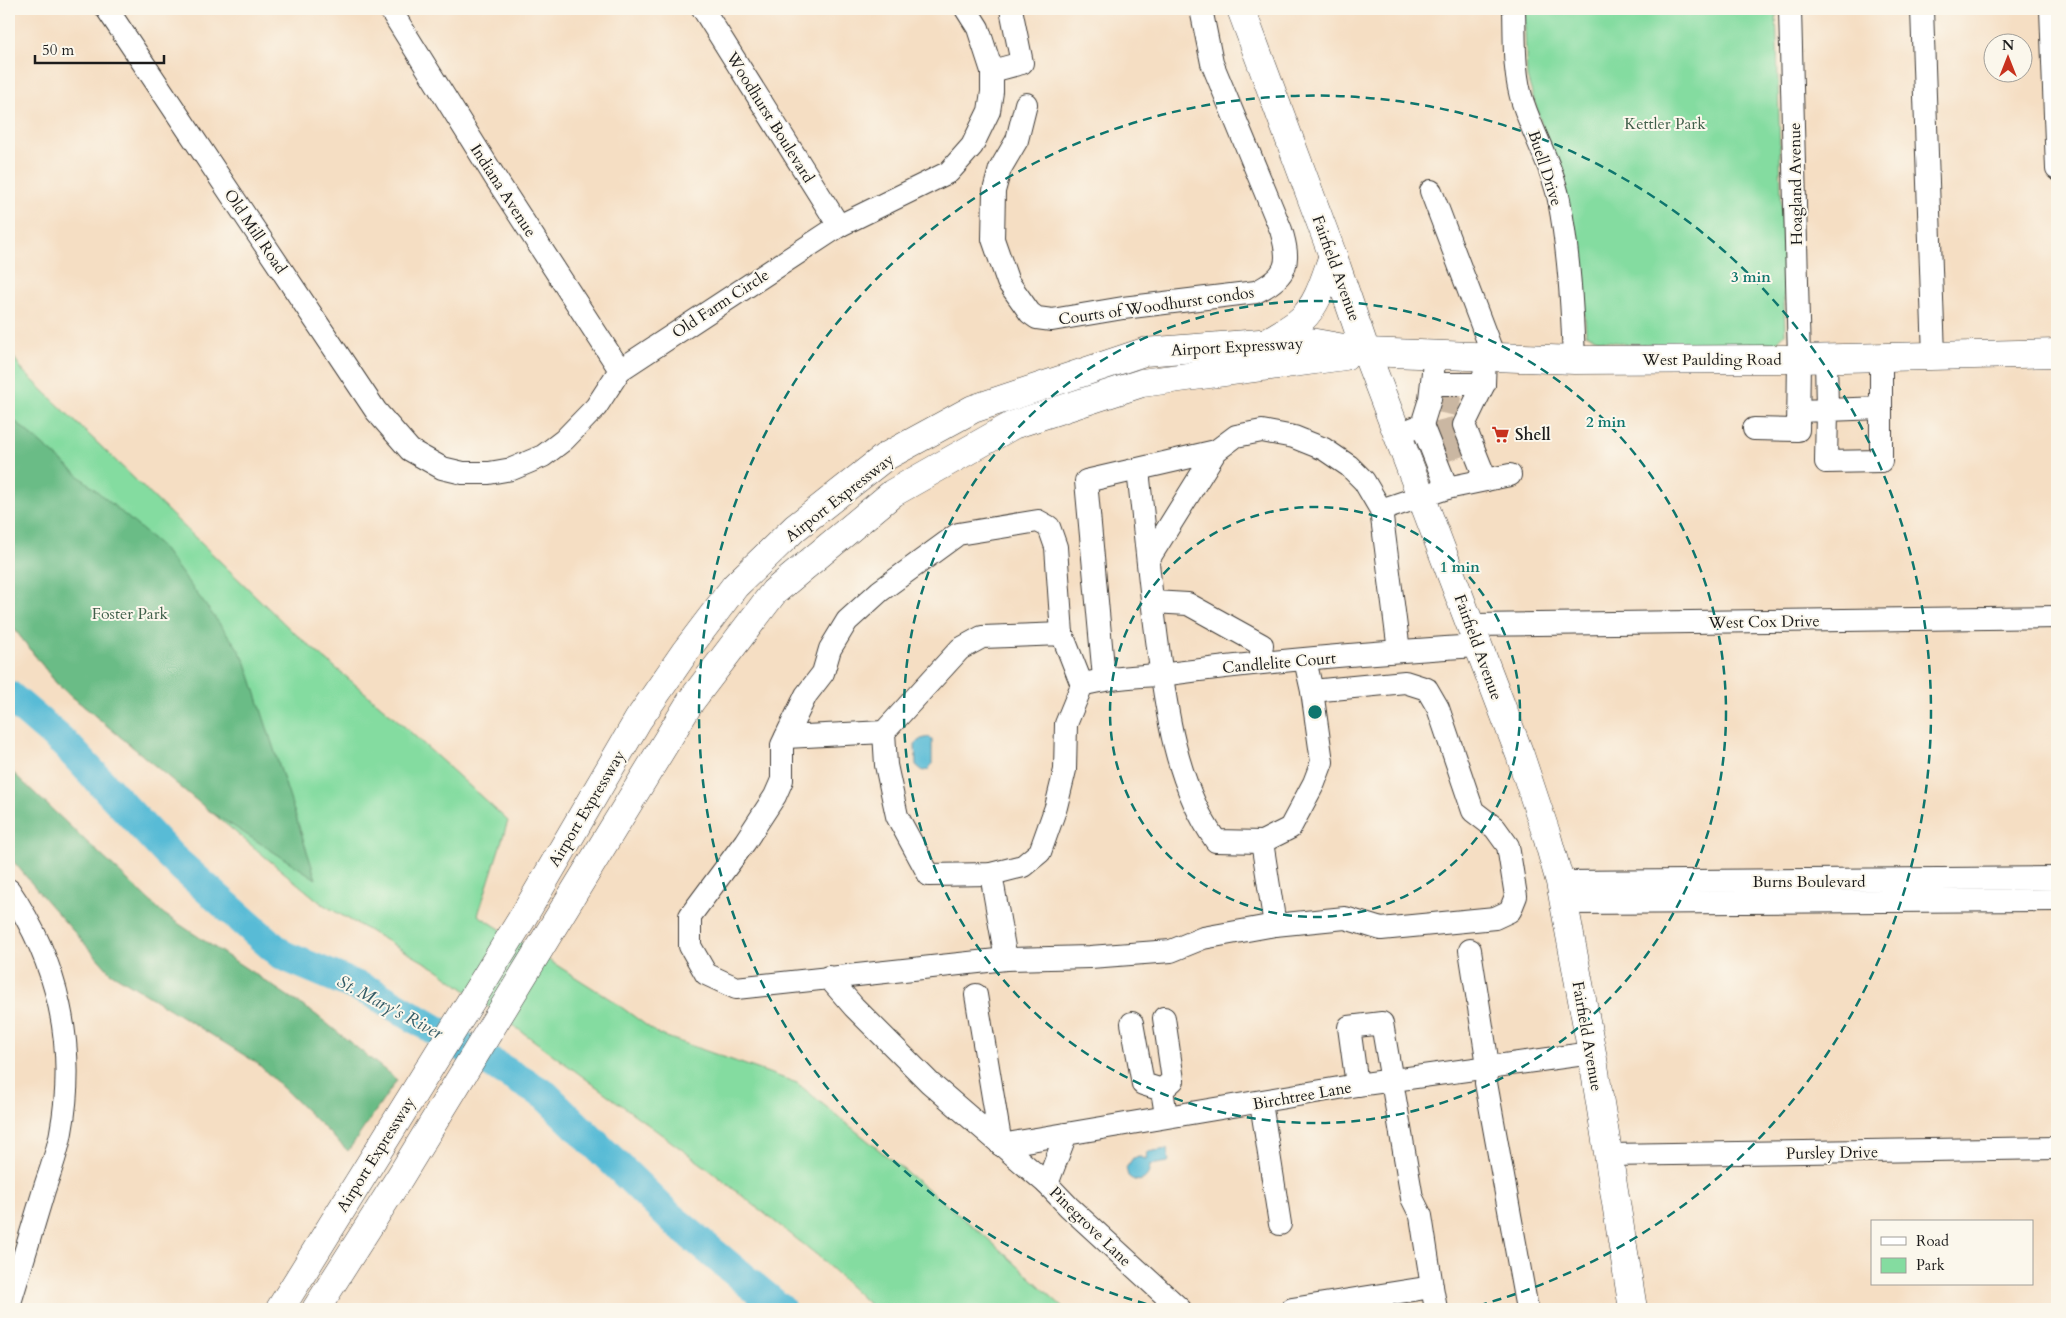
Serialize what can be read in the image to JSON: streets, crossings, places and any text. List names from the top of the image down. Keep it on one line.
{"streets":{"main road":["Fairfield Avenue","Airport Expressway","West Paulding Road"],"street":["Woodhurst Boulevard","Buell Drive","Hoagland Avenue","Indiana Avenue","Old Mill Road","Old Farm Circle","Courts of Woodhurst condos","West Cox Drive","Candlelite Court","Burns Boulevard","Birchtree Lane","Pursley Drive","Pinegrove Lane"]},"crossings":[["Woodhurst Boulevard","Old Farm Circle"],["Buell Drive","West Paulding Road"],["Hoagland Avenue","West Paulding Road"],["Indiana Avenue","Old Farm Circle"],["Old Mill Road","Old Farm Circle"],["Fairfield Avenue","Airport Expressway"],["Fairfield Avenue","West Paulding Road"],["Fairfield Avenue","West Cox Drive"],["Fairfield Avenue","Candlelite Court"],["Fairfield Avenue","Burns Boulevard"],["Fairfield Avenue","Birchtree Lane"],["Fairfield Avenue","Pursley Drive"],["Airport Expressway","West Paulding Road"],["West Cox Drive","Candlelite Court"],["Birchtree Lane","Pinegrove Lane"]],"water":["St. Mary's River"],"parks":["Kettler Park","Foster Park"],"places":{"supermarket":["Shell"]},"legend":["Road","Park"],"scale_bar":"50 m","north":"top","rings":["3 min","2 min","1 min"]}
